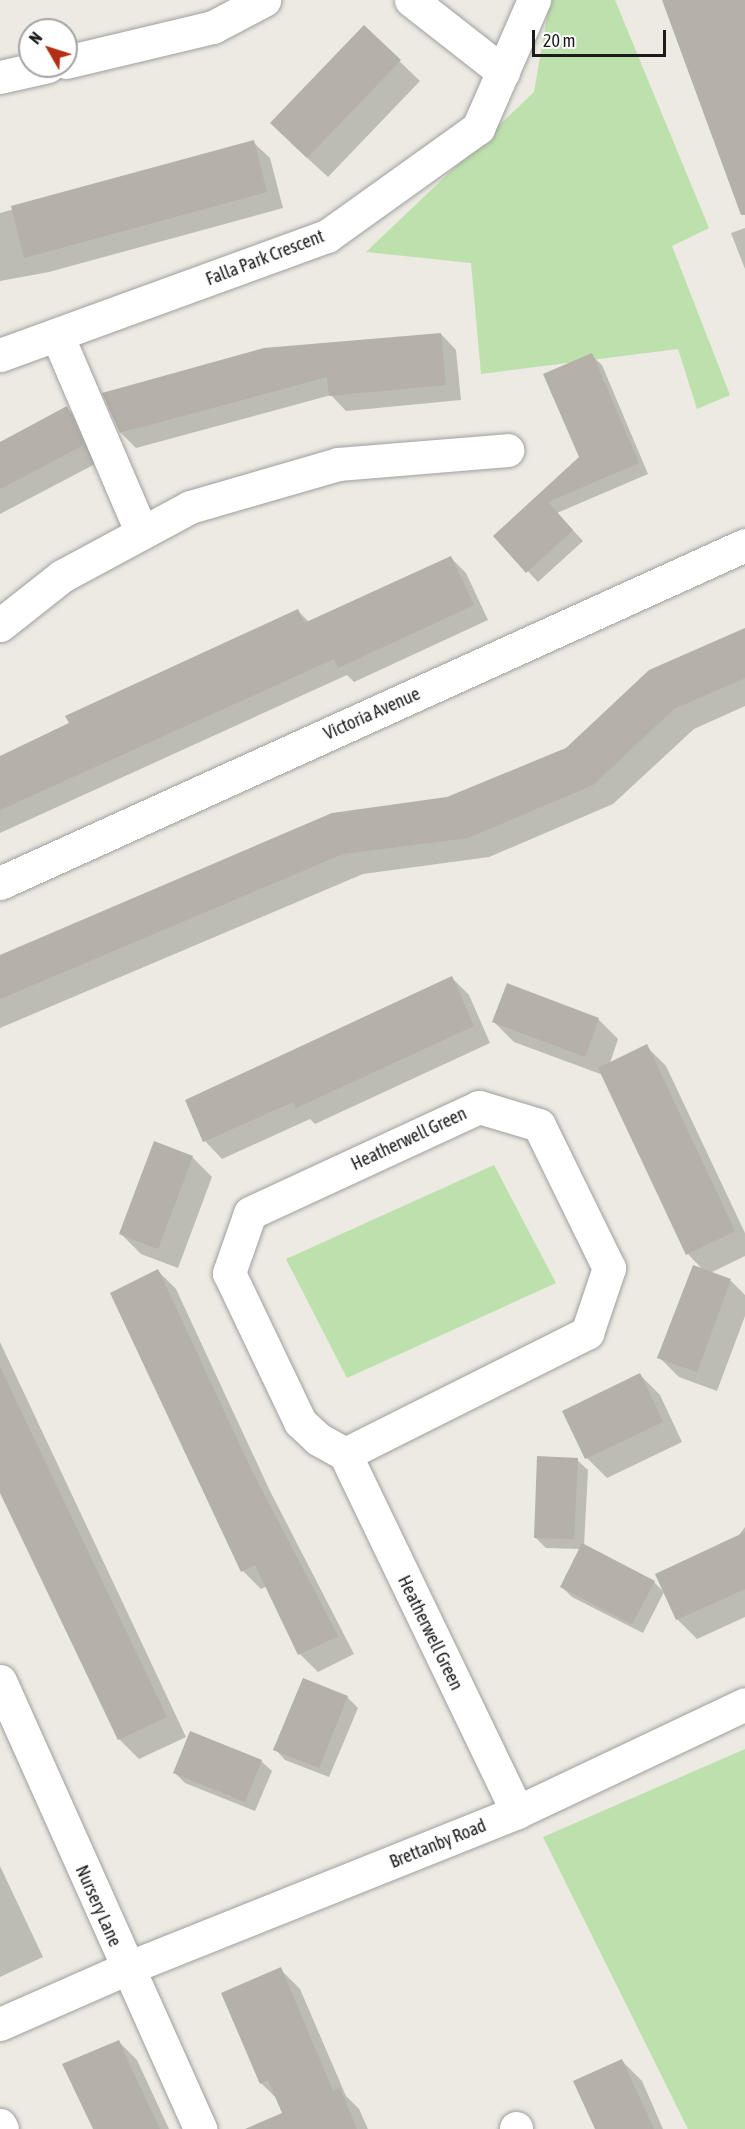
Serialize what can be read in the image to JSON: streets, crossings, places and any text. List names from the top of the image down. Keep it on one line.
{"streets":{"street":["Falla Park Crescent","Victoria Avenue","Heatherwell Green","Brettanby Road","Nursery Lane"]},"crossings":[["Heatherwell Green","Brettanby Road"],["Brettanby Road","Nursery Lane"]],"scale_bar":"20 m","north":"top left"}
